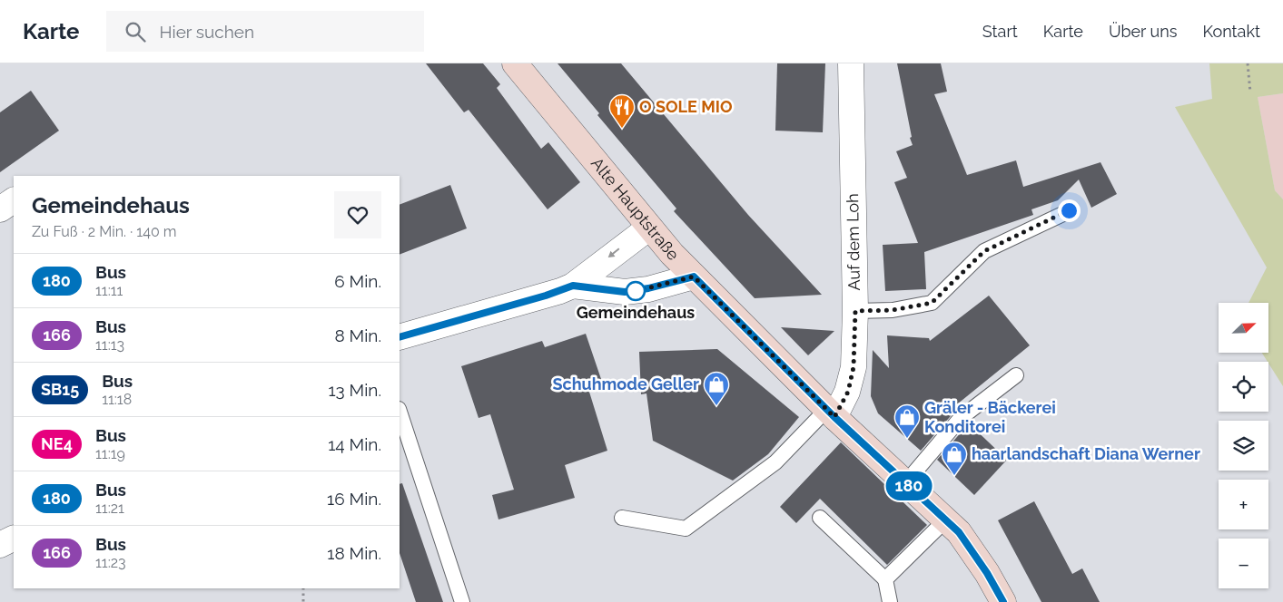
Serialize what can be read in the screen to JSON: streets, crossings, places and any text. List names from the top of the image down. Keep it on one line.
{"streets":{"main road":["Alte Hauptstraße"],"street":["Auf dem Loh"]},"crossings":[["Alte Hauptstraße","Auf dem Loh"]],"places":{"restaurant":["O SOLE MIO"],"other":["Gemeindehaus"],"shop":["Schuhmode Geller","Gräler - Bäckerei Konditorei","haarlandschaft Diana Werner"]},"lines":["bus line 180"],"north":"top right","page":{"header":"Karte","search":"Hier suchen","nav":["Start","Karte","Über uns","Kontakt"],"on_map":"180","heading":["Gemeindehaus","Zu Fuß · 2 Min. · 140 m"],"list":[{"mark":"180","name":"Bus","note":"11:11","value":"6 Min."},{"mark":"166","name":"Bus","note":"11:13","value":"8 Min."},{"mark":"SB15","name":"Bus","note":"11:18","value":"13 Min."},{"mark":"NE4","name":"Bus","note":"11:19","value":"14 Min."},{"mark":"180","name":"Bus","note":"11:21","value":"16 Min."},{"mark":"166","name":"Bus","note":"11:23","value":"18 Min."}],"map_buttons":["+","−"]}}
